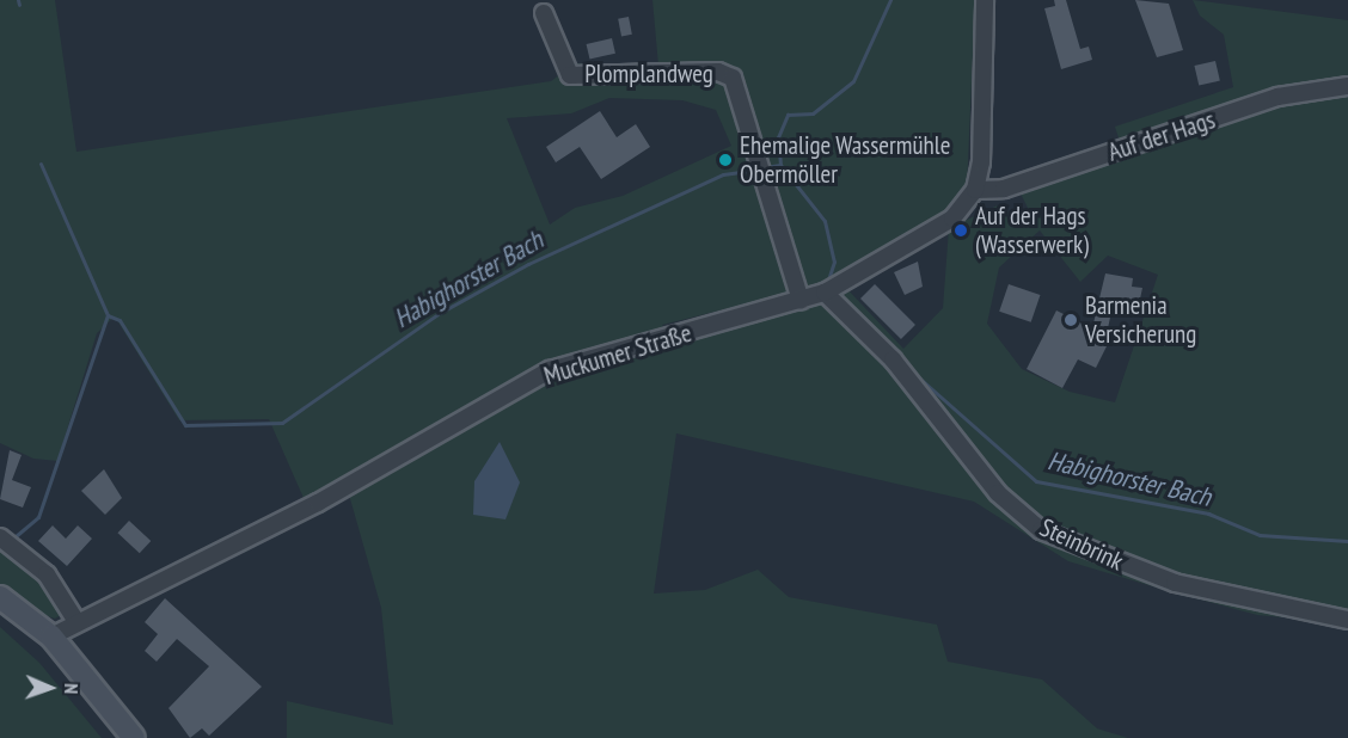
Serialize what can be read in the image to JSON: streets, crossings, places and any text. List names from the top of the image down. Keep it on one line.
{"streets":{"street":["Plomplandweg","Auf der Hags","Muckumer Straße","Steinbrink"]},"crossings":[["Plomplandweg","Muckumer Straße"],["Auf der Hags","Muckumer Straße"],["Muckumer Straße","Steinbrink"]],"water":["Habighorster Bach"],"places":["Ehemalige Wassermühle Obermöller","Auf der Hags (Wasserwerk)","Barmenia Versicherung"],"north":"right"}
